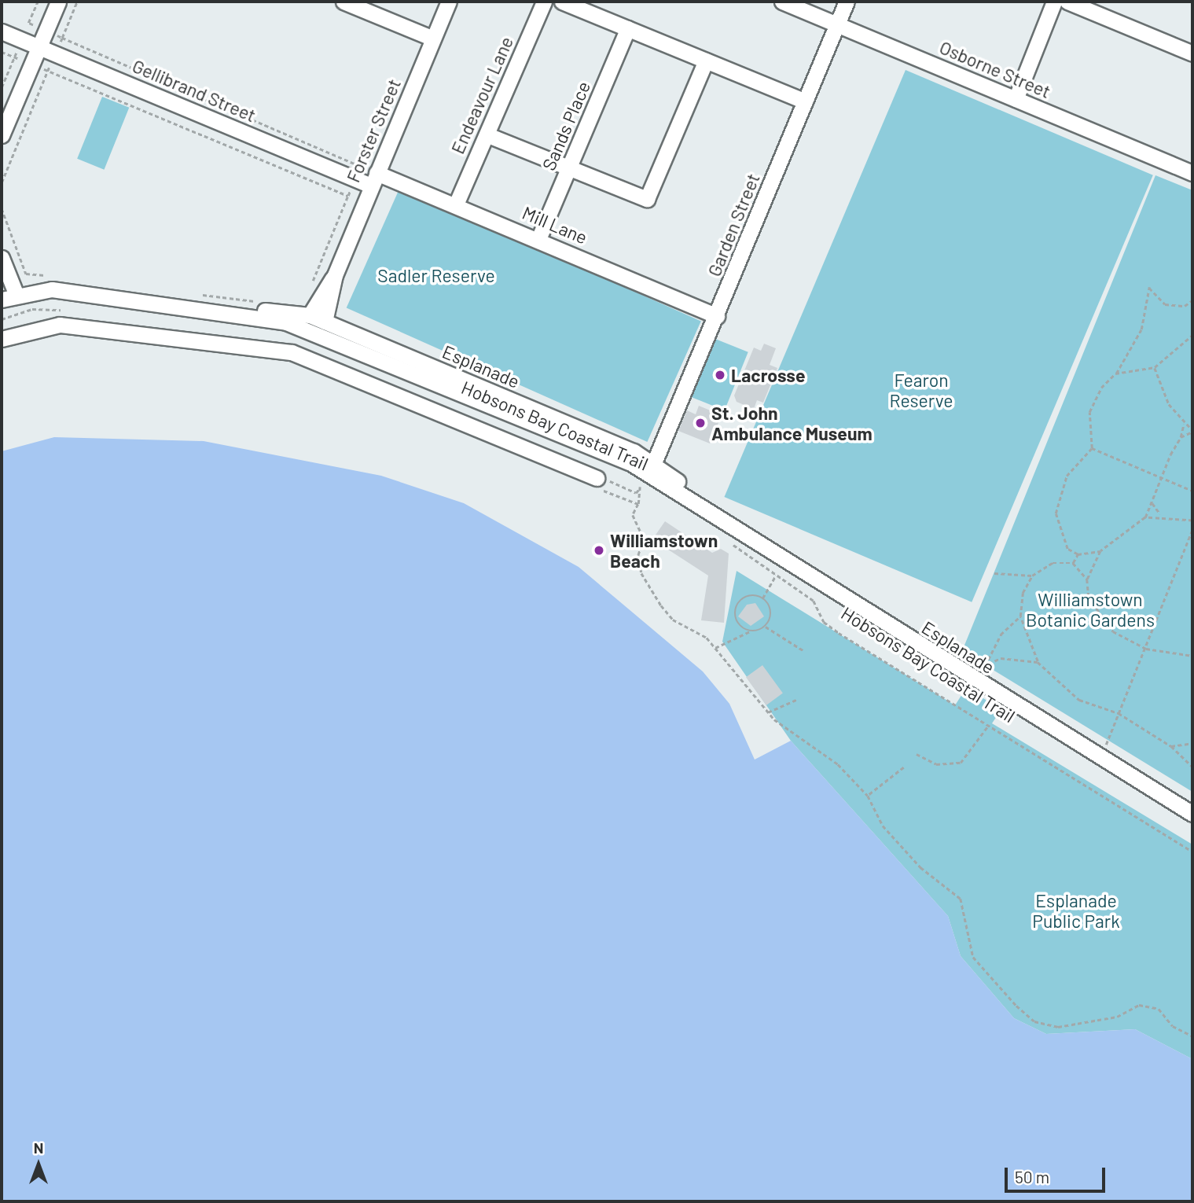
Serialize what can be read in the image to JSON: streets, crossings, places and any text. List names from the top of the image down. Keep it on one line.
{"streets":{"street":["Osborne Street","Gellibrand Street","Endeavour Lane","Sands Place","Forster Street","Mill Lane","Garden Street","Esplanade","Hobsons Bay Coastal Trail"]},"crossings":[["Osborne Street","Garden Street"],["Gellibrand Street","Forster Street"],["Gellibrand Street","Mill Lane"],["Endeavour Lane","Mill Lane"],["Sands Place","Mill Lane"],["Forster Street","Mill Lane"],["Forster Street","Esplanade"],["Mill Lane","Garden Street"],["Garden Street","Esplanade"]],"parks":["Sadler Reserve","Fearon Reserve","Williamstown Botanic Gardens","Esplanade Public Park"],"places":["Lacrosse","St. John Ambulance Museum","Williamstown Beach"],"scale_bar":"50 m","north":"top"}
